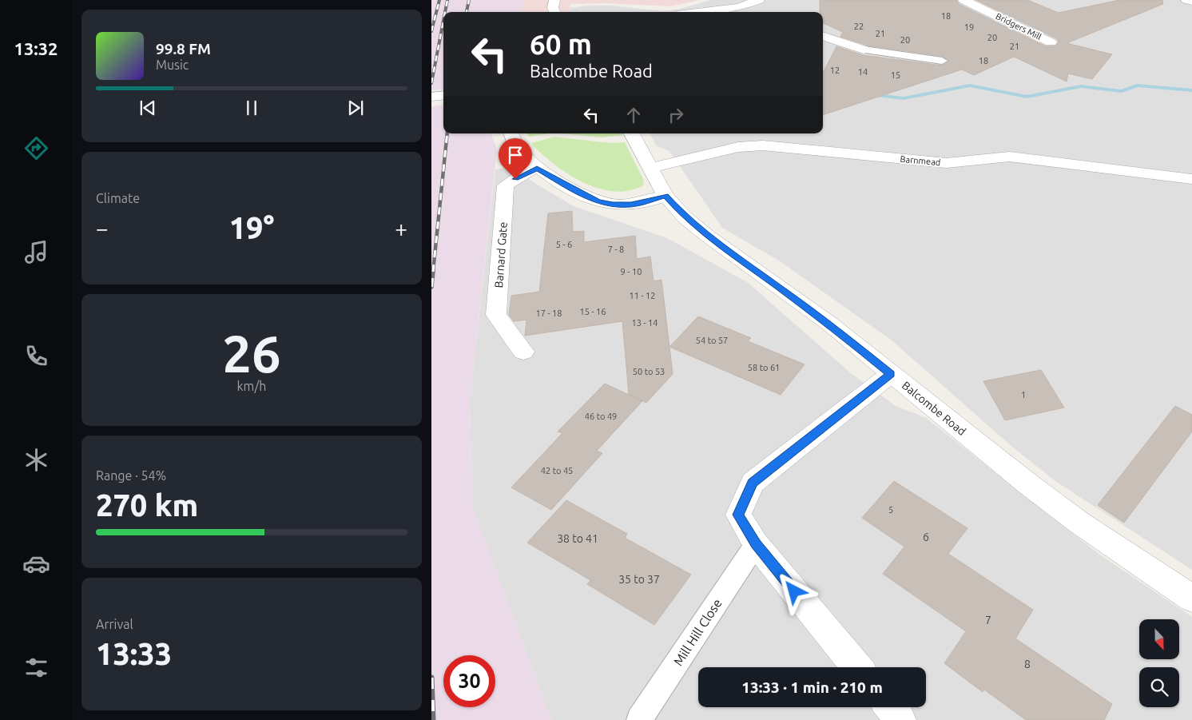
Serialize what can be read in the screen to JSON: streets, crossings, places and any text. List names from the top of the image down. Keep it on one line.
{"streets":{"street":["Bridgers Mill","Barnmead","Barnard Gate","Balcombe Road"],"lane":["Mill Hill Close"]},"crossings":[["Barnmead","Balcombe Road"]],"house_numbers":["18","22","19","21","20","20","21","18","12","14","15","5 - 6","7 - 8","9 - 10","11 - 12","15 - 16","17 - 18","13 - 14","54 to 57","58 to 61","50 to 53","1","46 to 49","42 to 45","5","6","38 to 41","35 to 37","7","8"],"north":"bottom","page":{"tabs":"13:32","turn":["60 m","Balcombe Road"],"song":["99.8 FM","Music"],"tile":["Climate",["26","km/h"],["Range · 54%","270 km"],["Arrival","13:33"]],"heat":["−","19°","+"],"limit":"30","trip":"13:33 · 1 min · 210 m"}}
